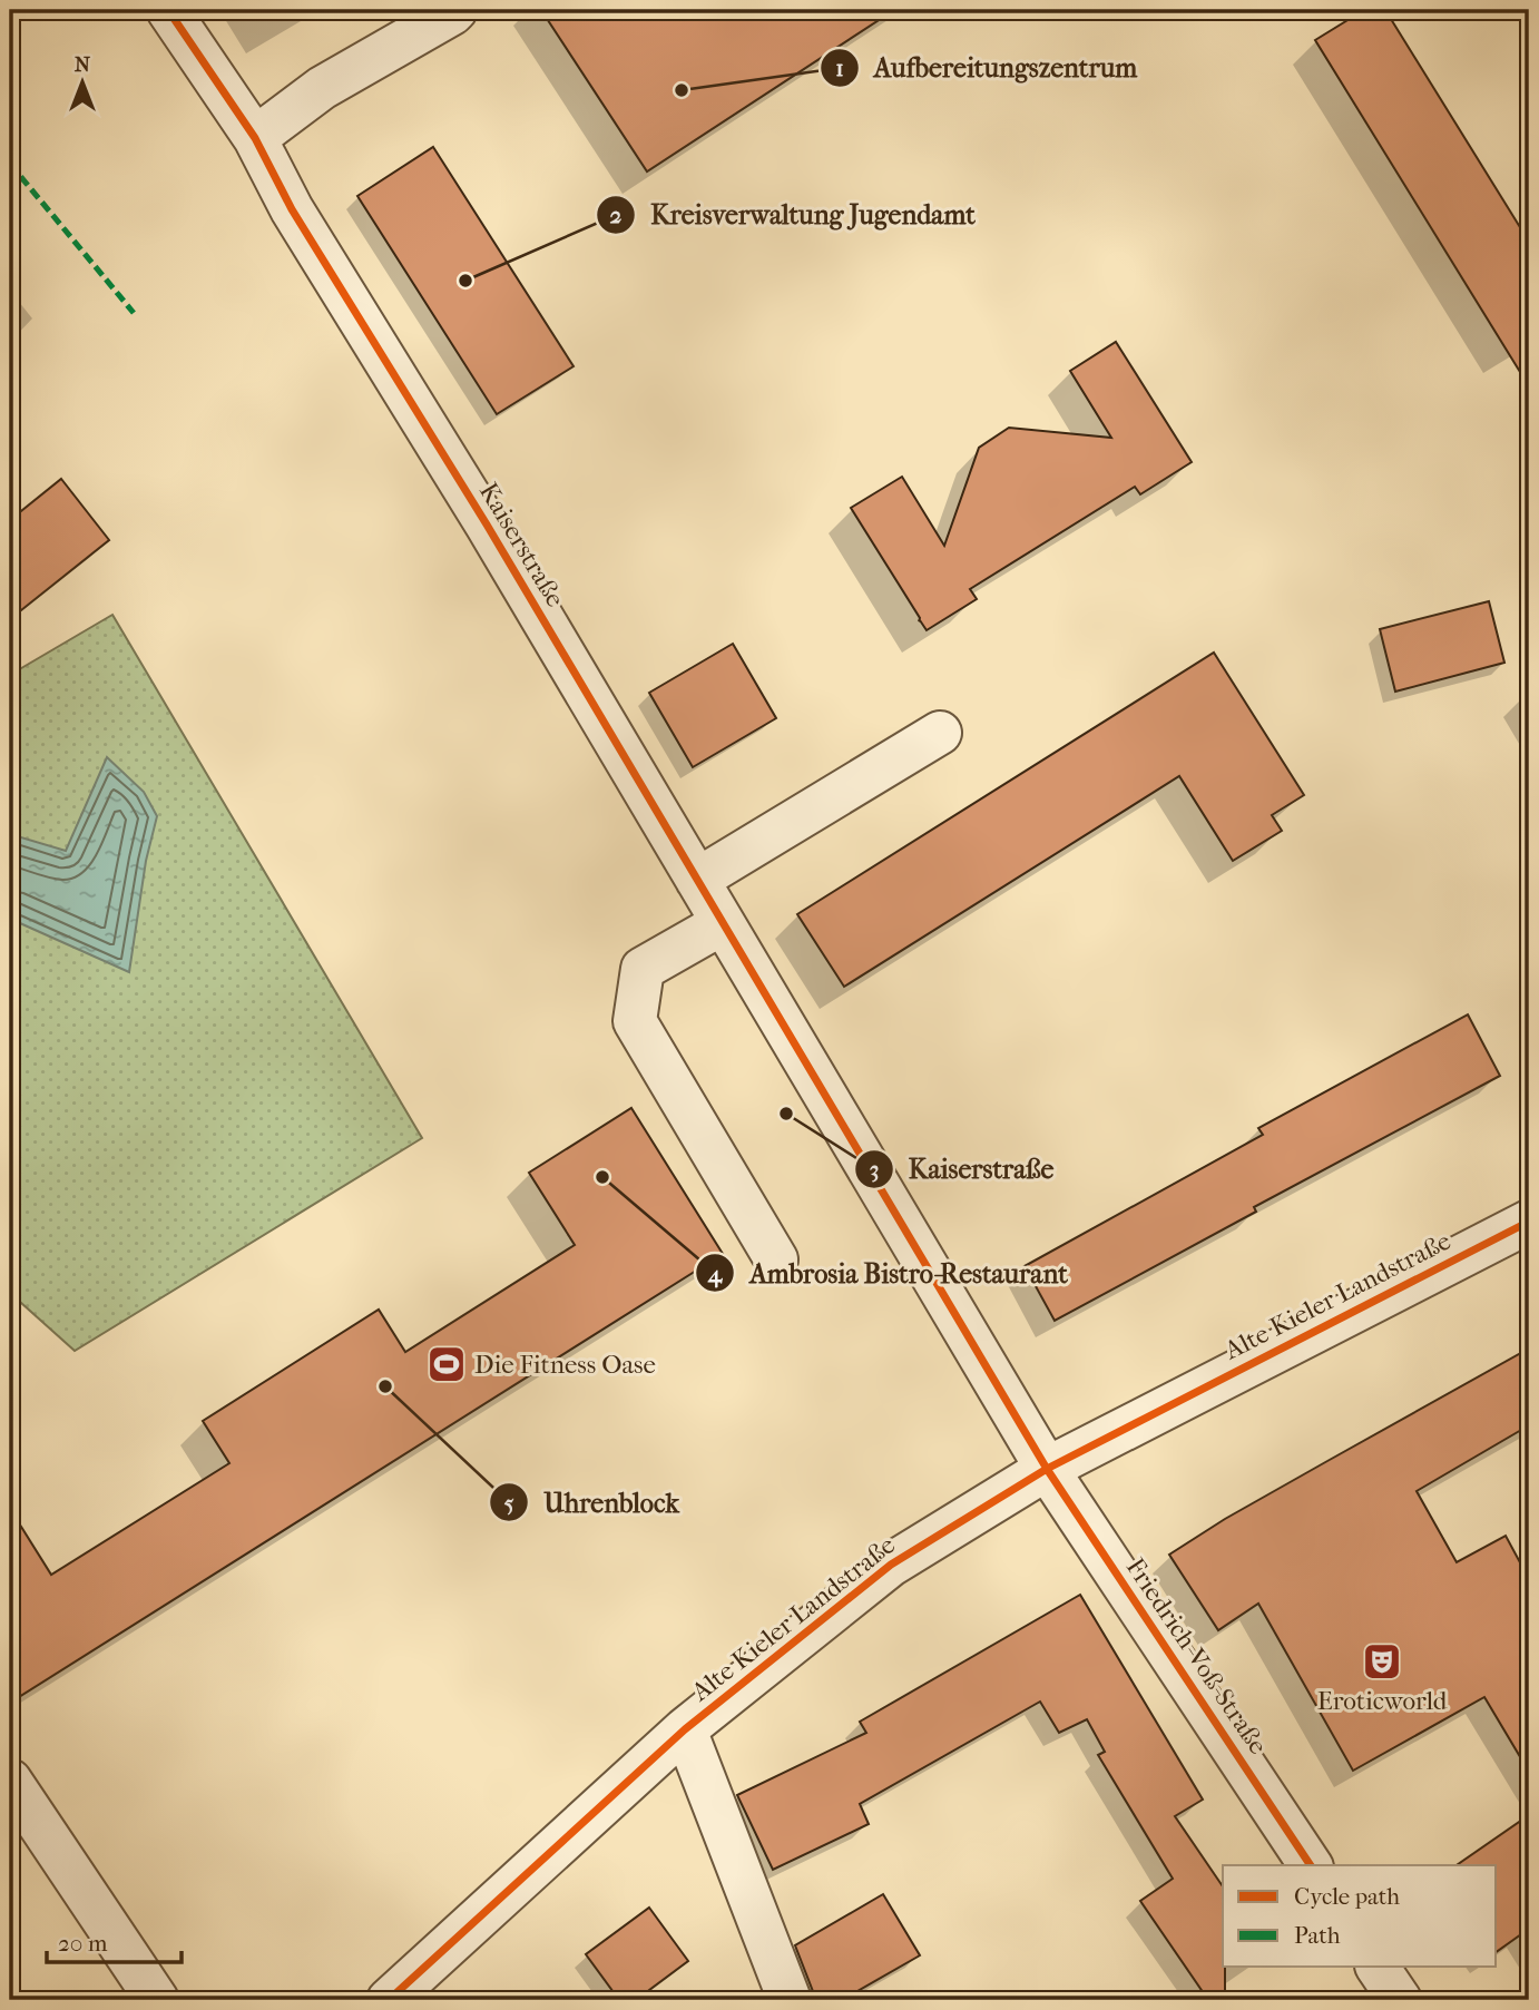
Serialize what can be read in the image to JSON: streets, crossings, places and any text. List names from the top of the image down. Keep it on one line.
{"streets":{"street":["Kaiserstraße","Alte Kieler Landstraße","Friedrich-Voß-Straße"]},"crossings":[["Kaiserstraße","Alte Kieler Landstraße"],["Kaiserstraße","Friedrich-Voß-Straße"],["Alte Kieler Landstraße","Friedrich-Voß-Straße"]],"places":{"other":["Aufbereitungszentrum","Kreisverwaltung Jugendamt","Kaiserstraße","Ambrosia Bistro-Restaurant","Uhrenblock"],"sports":["Die Fitness Oase"],"theatre":["Eroticworld"]},"legend":["Cycle path","Path"],"scale_bar":"20 m","north":"top"}
